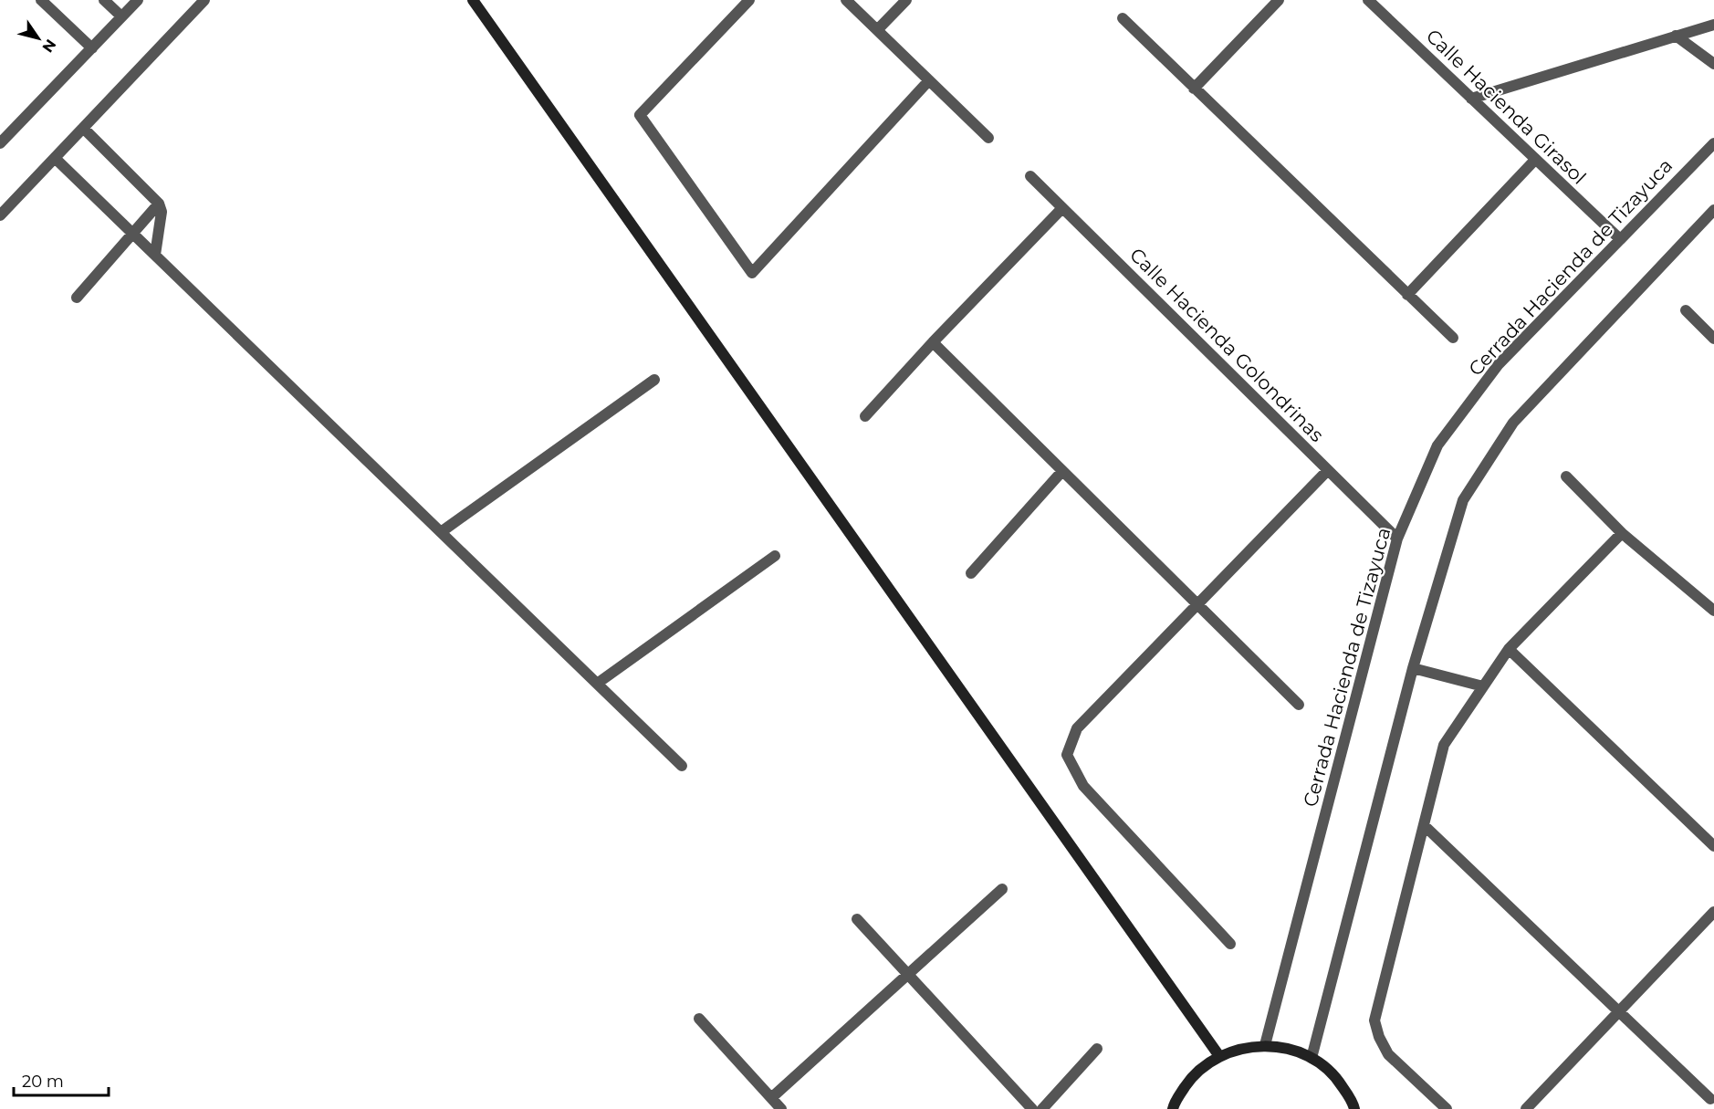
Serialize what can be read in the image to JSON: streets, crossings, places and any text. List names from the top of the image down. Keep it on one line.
{"streets":{"street":["Calle Hacienda Girasol","Cerrada Hacienda de Tizayuca","Calle Hacienda Golondrinas"]},"crossings":[["Calle Hacienda Girasol","Cerrada Hacienda de Tizayuca"],["Cerrada Hacienda de Tizayuca","Calle Hacienda Golondrinas"]],"scale_bar":"20 m","north":"bottom right"}
